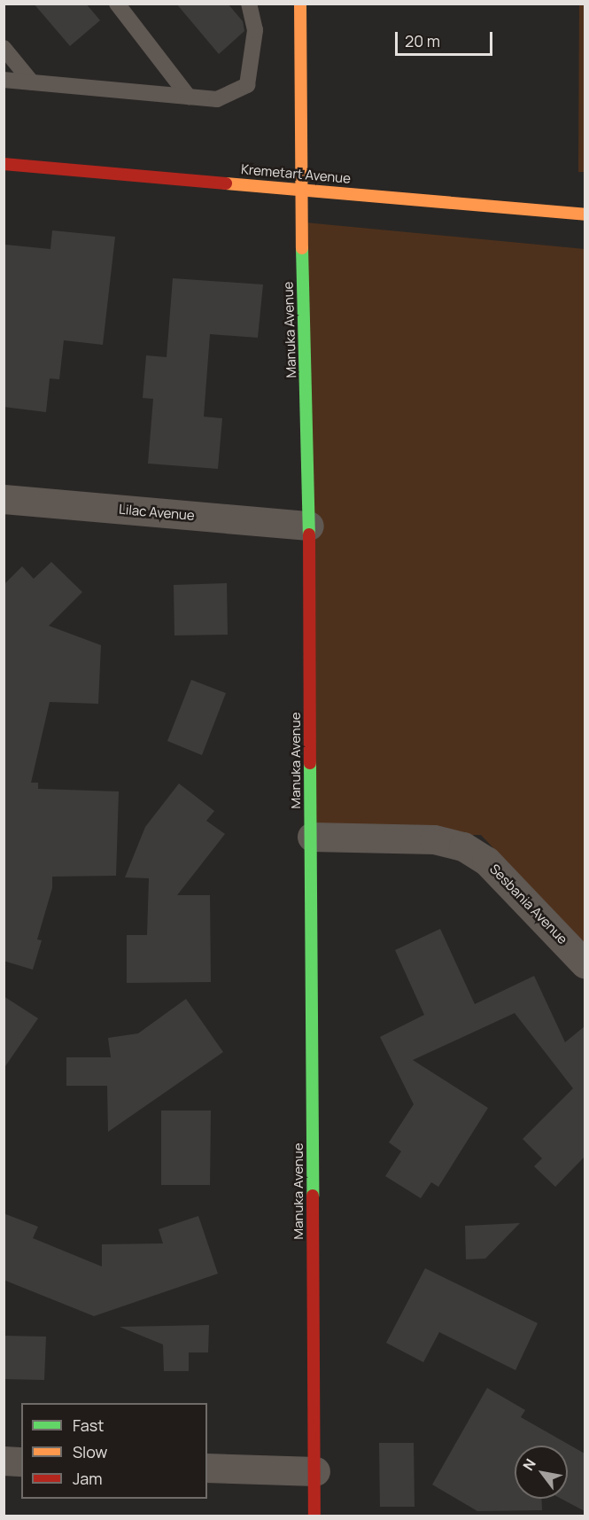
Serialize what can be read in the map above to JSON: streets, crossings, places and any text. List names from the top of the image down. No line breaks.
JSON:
{"streets":{"street":["Kremetart Avenue","Manuka Avenue","Lilac Avenue","Sesbania Avenue"]},"crossings":[["Kremetart Avenue","Manuka Avenue"],["Manuka Avenue","Lilac Avenue"],["Manuka Avenue","Sesbania Avenue"]],"legend":["Fast","Slow","Jam"],"scale_bar":"20 m","north":"top left"}
